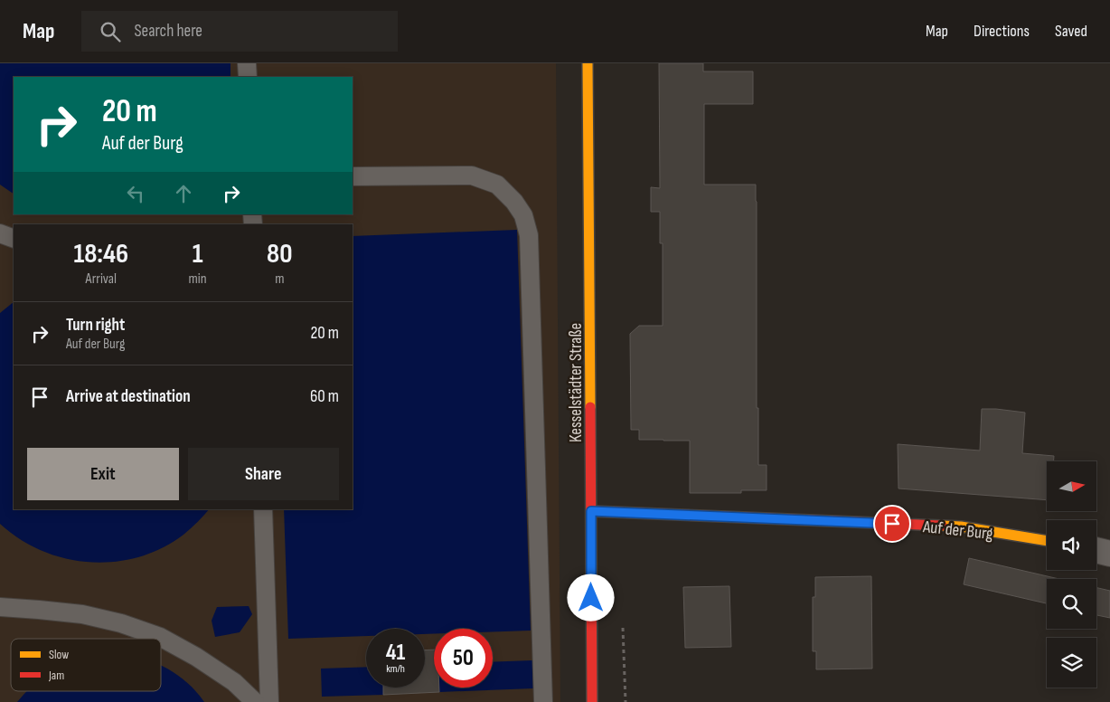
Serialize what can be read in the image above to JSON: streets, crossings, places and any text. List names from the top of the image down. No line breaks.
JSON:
{"streets":{"main road":["Kesselstädter Straße","Auf der Burg"]},"crossings":[["Kesselstädter Straße","Auf der Burg"]],"legend":["Slow","Jam"],"north":"right","page":{"header":"Map","search":"Search here","nav":["Map","Directions","Saved"],"turn":["20 m","Auf der Burg"],"eta":["18:46","Arrival","1","min","80","m"],"list":[{"name":"Turn right","note":"Auf der Burg","value":"20 m"},{"name":"Arrive at destination","value":"60 m"}],"buttons":["Exit","Share"],"speed":"41 km/h","limit":"50"}}
